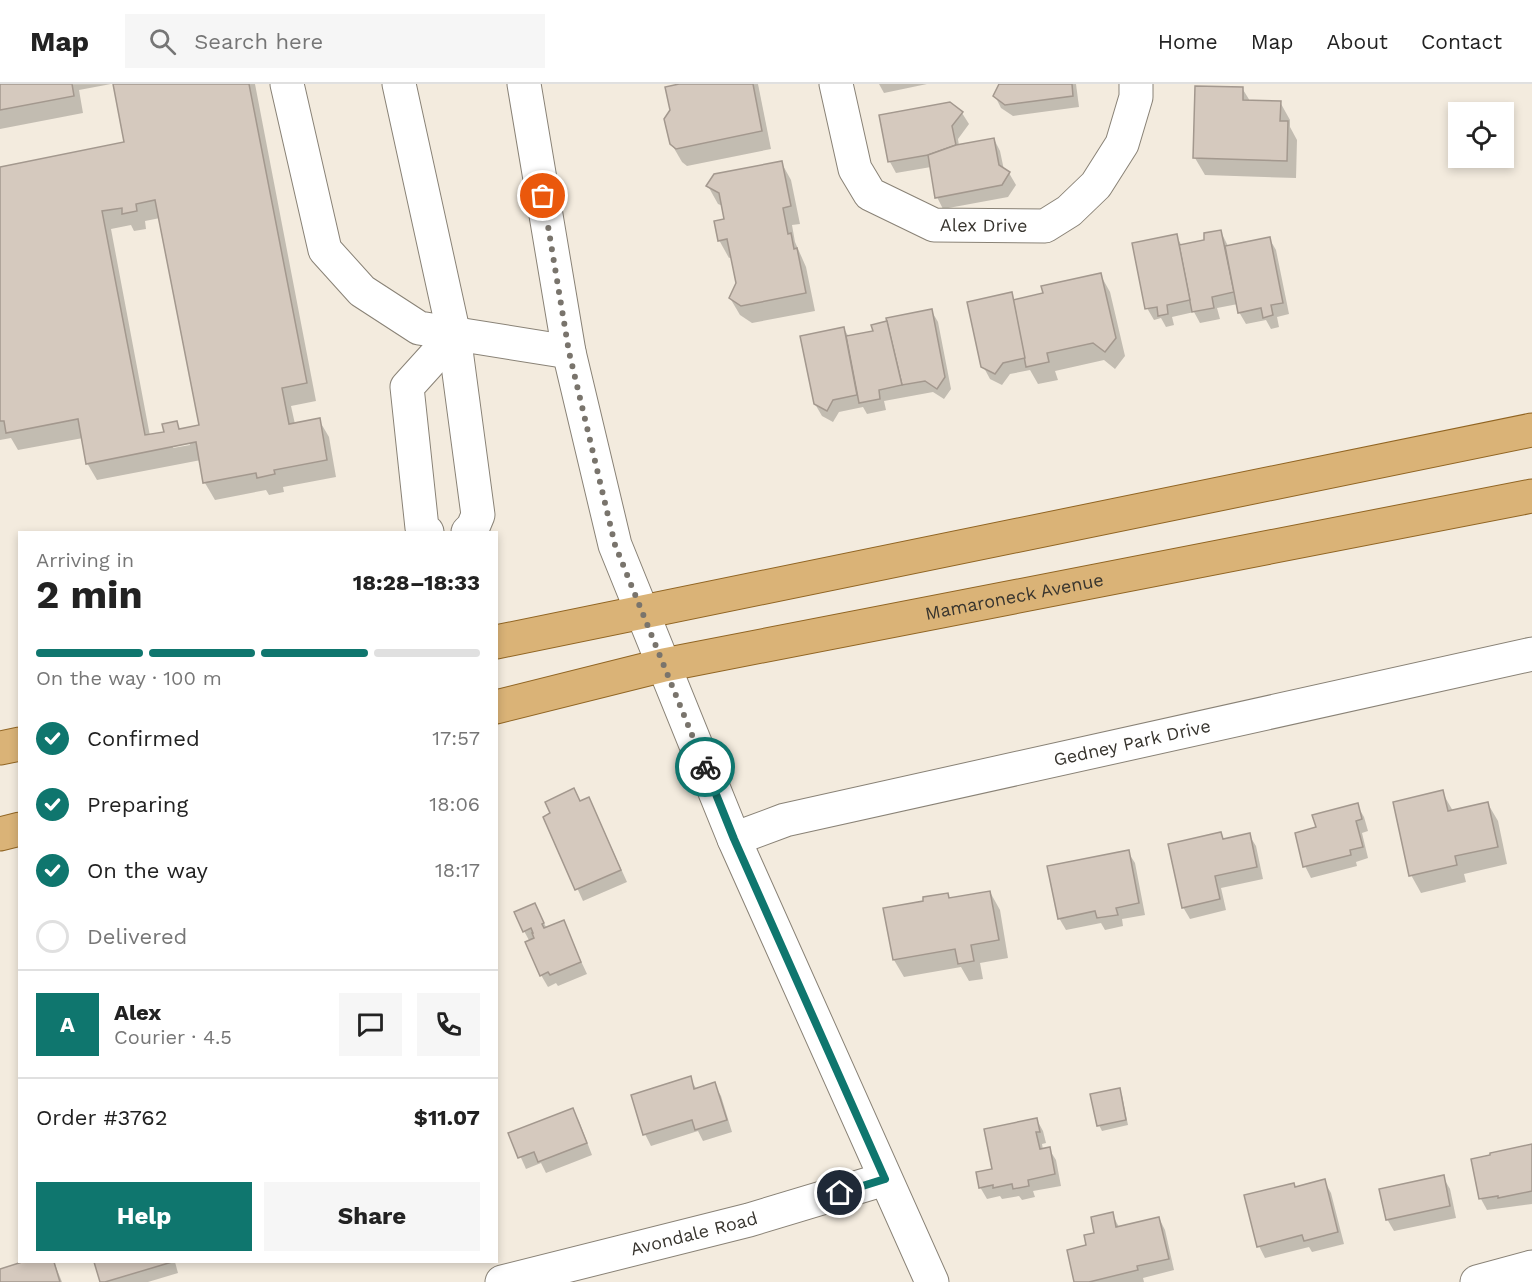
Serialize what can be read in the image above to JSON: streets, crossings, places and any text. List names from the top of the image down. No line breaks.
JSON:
{"streets":{"main road":["Mamaroneck Avenue"],"street":["Alex Drive","Gedney Park Drive","Avondale Road"]},"page":{"header":"Map","search":"Search here","nav":["Home","Map","About","Contact"],"heading":["2 min","Arriving in","18:28–18:33"],"panel":["Alex","Courier · 4.5","Order #3762","$11.07"],"bar":"On the way · 100 m","list":[["Confirmed","17:57"],["Preparing","18:06"],["On the way","18:17"],"Delivered"],"round":"A","buttons":["Help","Share"]}}
